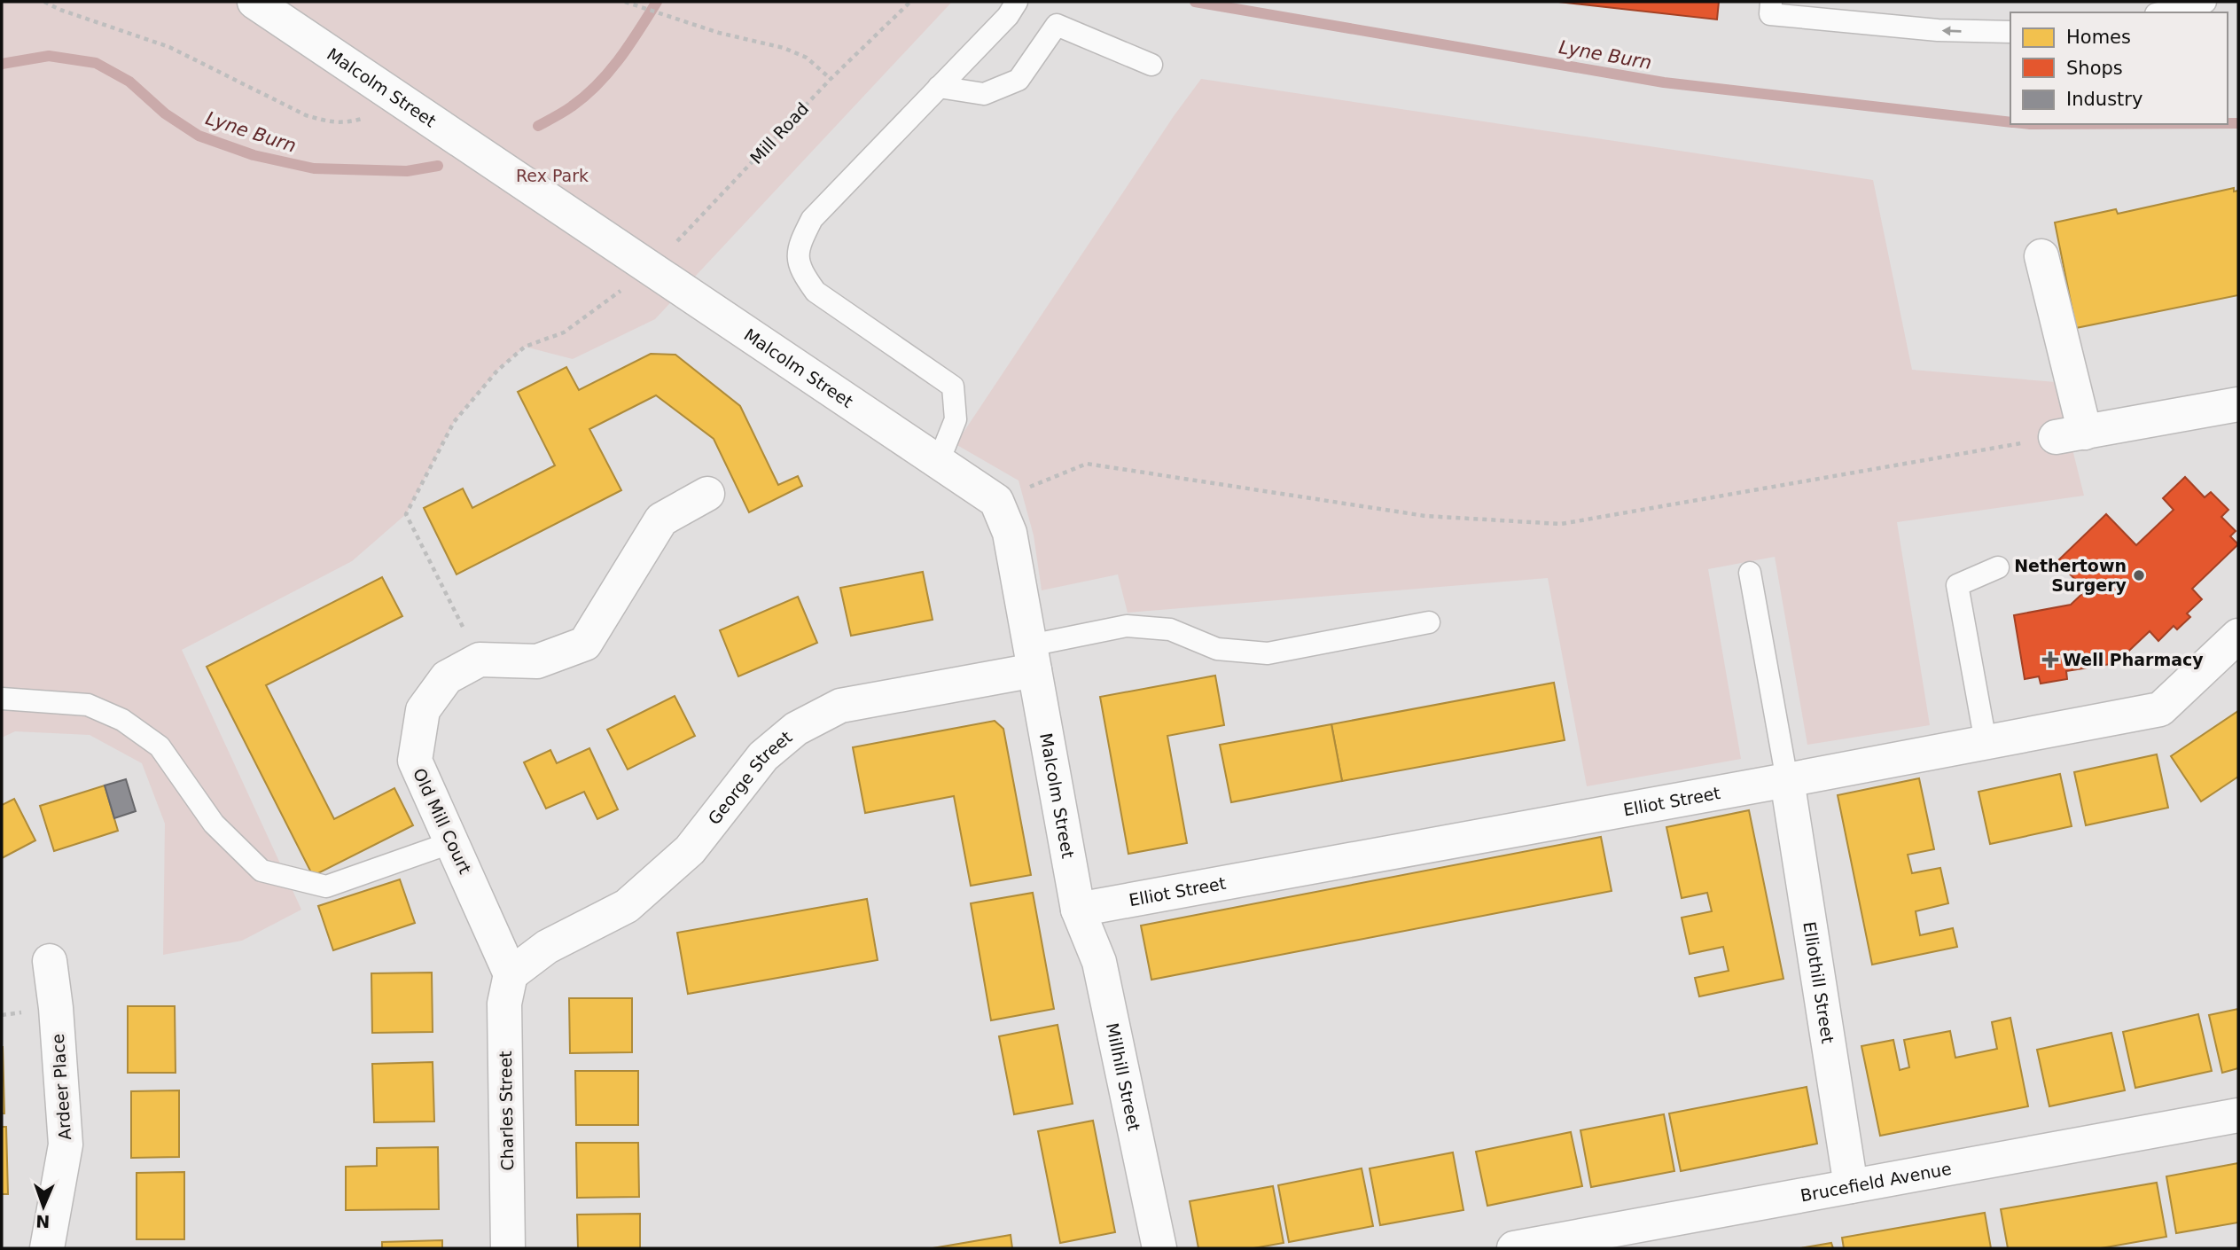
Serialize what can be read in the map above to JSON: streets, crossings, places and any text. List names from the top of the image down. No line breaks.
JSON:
{"streets":{"street":["Malcolm Street","George Street","Elliot Street","Old Mill Court","Elliothill Street","Millhill Street","Ardeer Place","Charles Street","Brucefield Avenue"],"path":["Mill Road"]},"crossings":[["Malcolm Street","Mill Road"],["Malcolm Street","George Street"],["Malcolm Street","Elliot Street"],["Malcolm Street","Millhill Street"],["Mill Road","Old Mill Court"],["George Street","Old Mill Court"],["George Street","Charles Street"],["Elliot Street","Elliothill Street"],["Elliot Street","Millhill Street"],["Old Mill Court","Charles Street"],["Elliothill Street","Brucefield Avenue"]],"water":["Lyne Burn"],"parks":["Rex Park"],"places":{"other":["Nethertown Surgery"],"health":["Well Pharmacy"]},"legend":["Homes","Shops","Industry"],"north":"bottom"}
